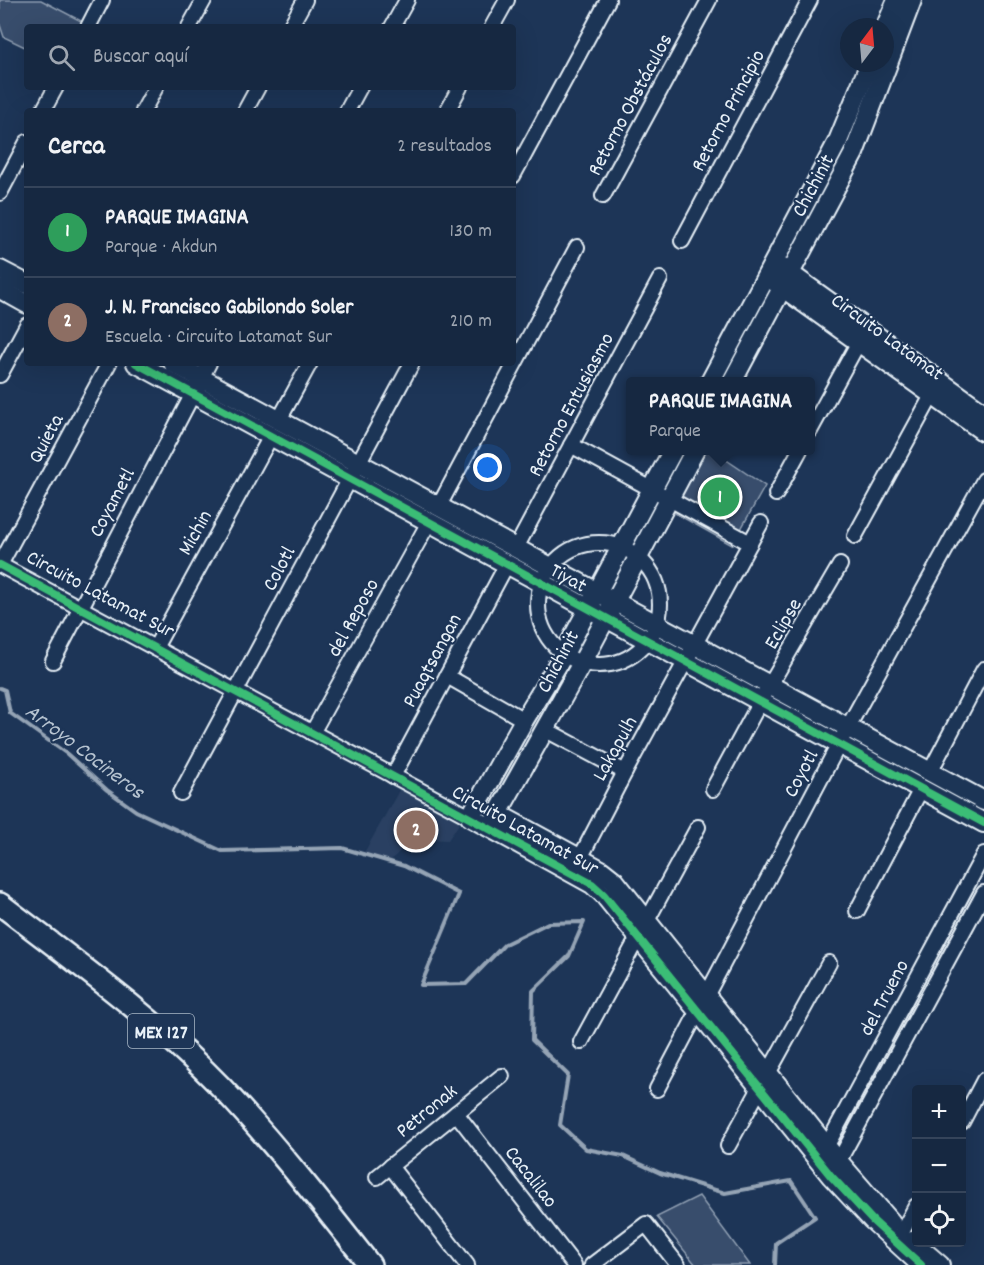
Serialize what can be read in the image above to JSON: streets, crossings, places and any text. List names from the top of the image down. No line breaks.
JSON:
{"streets":{"main road":["MEX 127"],"street":["Retorno Obstáculos","Retorno Principio","Chichinit","Circuito Latamat","Retorno Entusiasmo","Quieta","Coyametl","Michin","Colotl","Tiyat","Circuito Latamat Sur","del Reposo","Eclipse","Puaqtsangan","Lakapulh","Coyotl","del Trueno","Petronak","Cacalilao"]},"crossings":[["Chichinit","Circuito Latamat"],["Chichinit","Tiyat"],["Chichinit","Circuito Latamat Sur"],["Retorno Entusiasmo","Tiyat"],["Quieta","Circuito Latamat Sur"],["Coyametl","Tiyat"],["Coyametl","Circuito Latamat Sur"],["Michin","Tiyat"],["Michin","Circuito Latamat Sur"],["Colotl","Tiyat"],["Colotl","Circuito Latamat Sur"],["Tiyat","del Reposo"],["Tiyat","Eclipse"],["Tiyat","Puaqtsangan"],["Tiyat","Lakapulh"],["Tiyat","Coyotl"],["Circuito Latamat Sur","del Reposo"],["Circuito Latamat Sur","Puaqtsangan"],["Circuito Latamat Sur","Lakapulh"],["Circuito Latamat Sur","Coyotl"],["Circuito Latamat Sur","del Trueno"],["Petronak","Cacalilao"]],"water":["Arroyo Cocineros"],"north":"top","page":{"search":"Buscar aquí","heading":["Cerca","2 resultados"],"list":[{"mark":"1","name":"PARQUE IMAGINA","note":"Parque · Akdun","value":"130 m"},{"mark":"2","name":"J. N. Francisco Gabilondo Soler","note":"Escuela · Circuito Latamat Sur","value":"210 m"}],"popup":["PARQUE IMAGINA","Parque"],"pins":["1","2"],"map_buttons":["+","−"]}}
